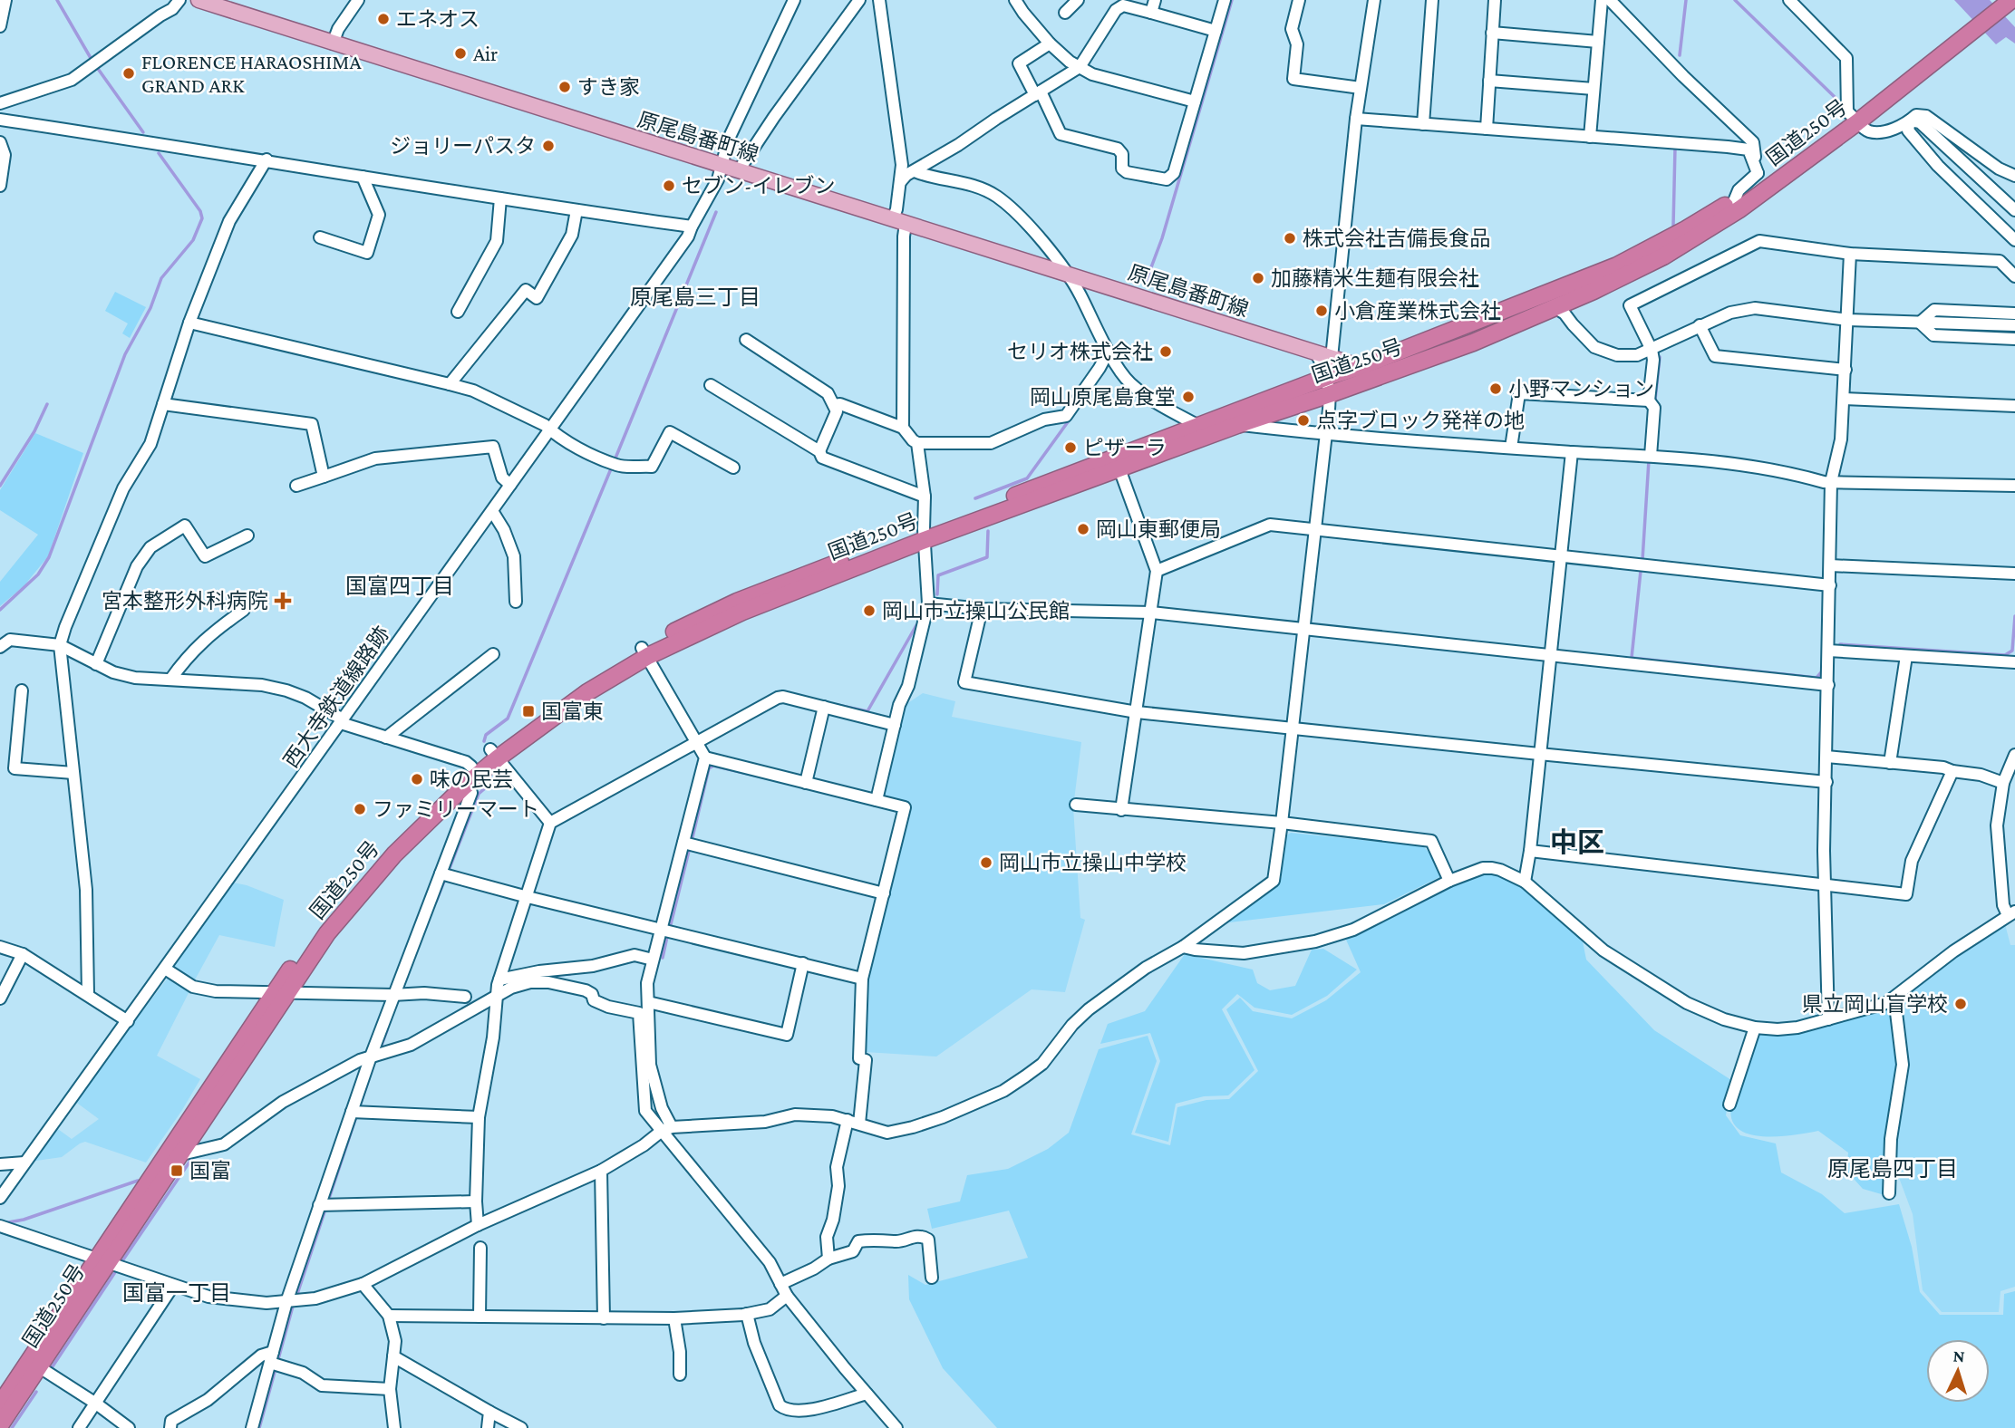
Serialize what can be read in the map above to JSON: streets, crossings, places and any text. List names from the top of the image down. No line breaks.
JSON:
{"streets":{"highway":["国道250号"],"main road":["原尾島番町線"],"street":["西大寺鉄道線路跡"]},"crossings":[["国道250号","原尾島番町線"],["原尾島番町線","西大寺鉄道線路跡"]],"districts":["原尾島三丁目","国富四丁目","中区","原尾島四丁目","国富一丁目"],"places":{"other":["エネオス","Air","FLORENCE HARAOSHIMA GRAND ARK","すき家","ジョリーパスタ","セブン-イレブン","株式会社吉備長食品","加藤精米生麺有限会社","小倉産業株式会社","セリオ株式会社","小野マンション","岡山原尾島食堂","点字ブロック発祥の地","ピザーラ","岡山東郵便局","岡山市立操山公民館","味の民芸","ファミリーマート","岡山市立操山中学校","県立岡山盲学校"],"health":["宮本整形外科病院"],"transit":["国富東","国富"]},"north":"top"}
